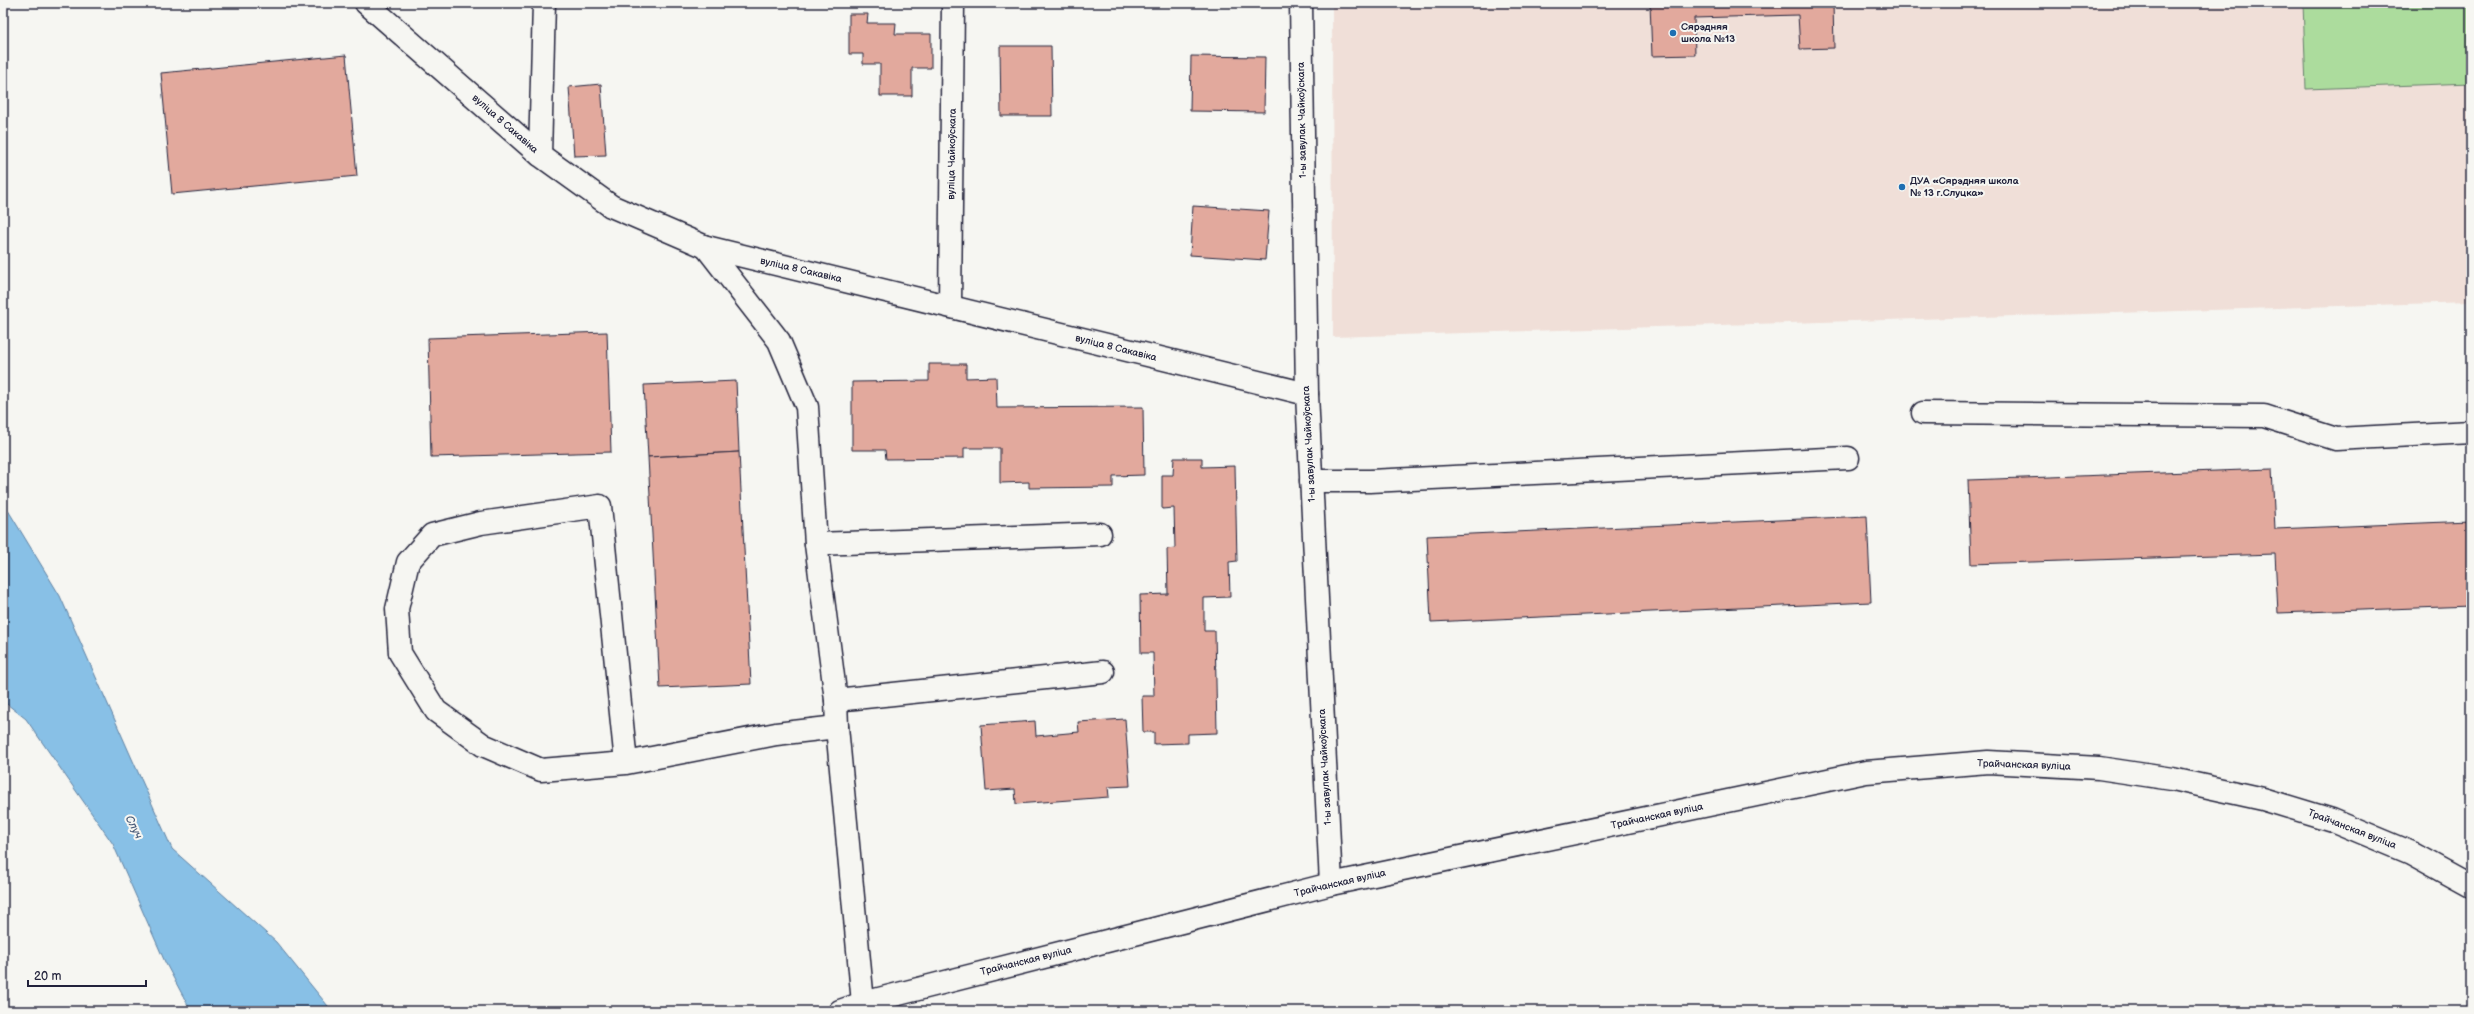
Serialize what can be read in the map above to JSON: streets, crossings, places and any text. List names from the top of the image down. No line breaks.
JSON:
{"streets":{"street":["1-ы завулак Чайкоўскага","вуліца 8 Сакавіка","вуліца Чайкоўскага","Трайчанская вуліца"]},"crossings":[["1-ы завулак Чайкоўскага","вуліца 8 Сакавіка"],["1-ы завулак Чайкоўскага","Трайчанская вуліца"],["вуліца 8 Сакавіка","вуліца Чайкоўскага"]],"water":["Случ"],"places":["Сярэдняя школа №13","ДУА «Сярэдняя школа № 13 г.Слуцка»"],"scale_bar":"20 m"}
